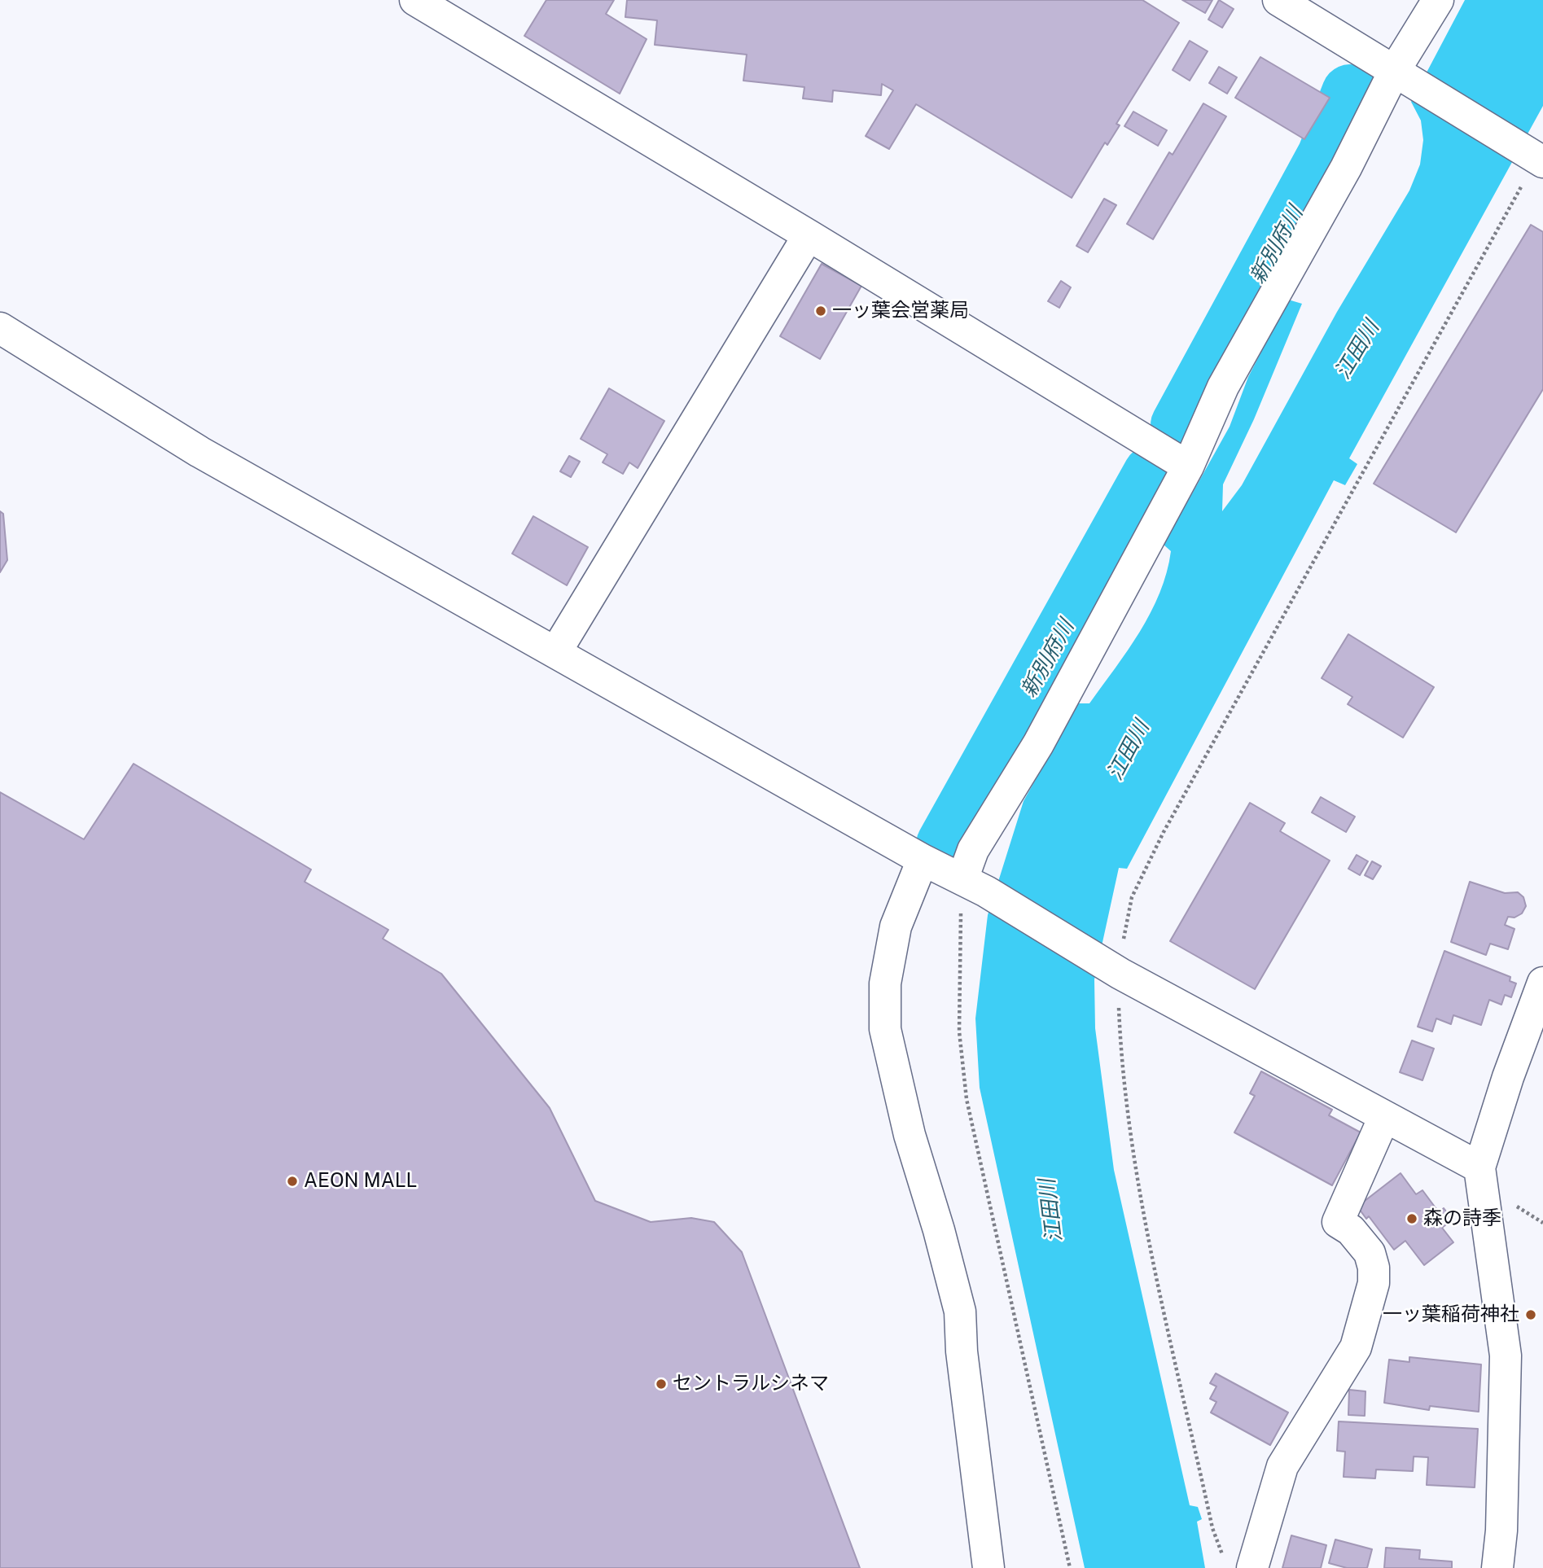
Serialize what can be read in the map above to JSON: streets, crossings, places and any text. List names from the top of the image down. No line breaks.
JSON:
{"water":["新別府川","江田川"],"places":["一ッ葉会営薬局","AEON MALL","森の詩季","一ッ葉稲荷神社","セントラルシネマ"]}
